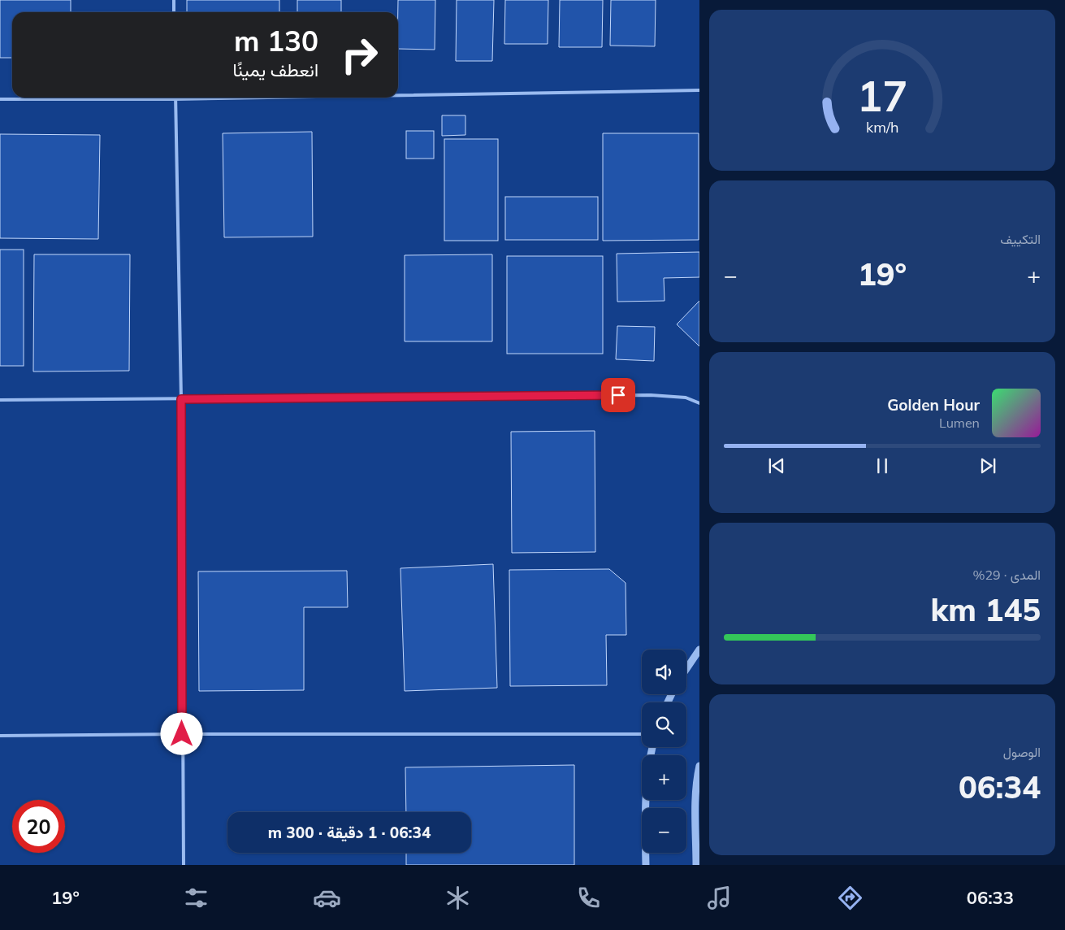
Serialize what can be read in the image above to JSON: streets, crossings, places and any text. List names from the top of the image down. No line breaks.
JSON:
{"page":{"turn":["130 m","انعطف يمينًا"],"tile":["التكييف",["المدى · 29%","145 km"],["الوصول","06:34"]],"heat":["−","19°","+"],"song":["Golden Hour","Lumen"],"map_buttons":["+","−"],"limit":"20","trip":"06:34 · 1 دقيقة · 300 m","tabs":["06:33","19°"],"gauge":["17","km/h"]}}
